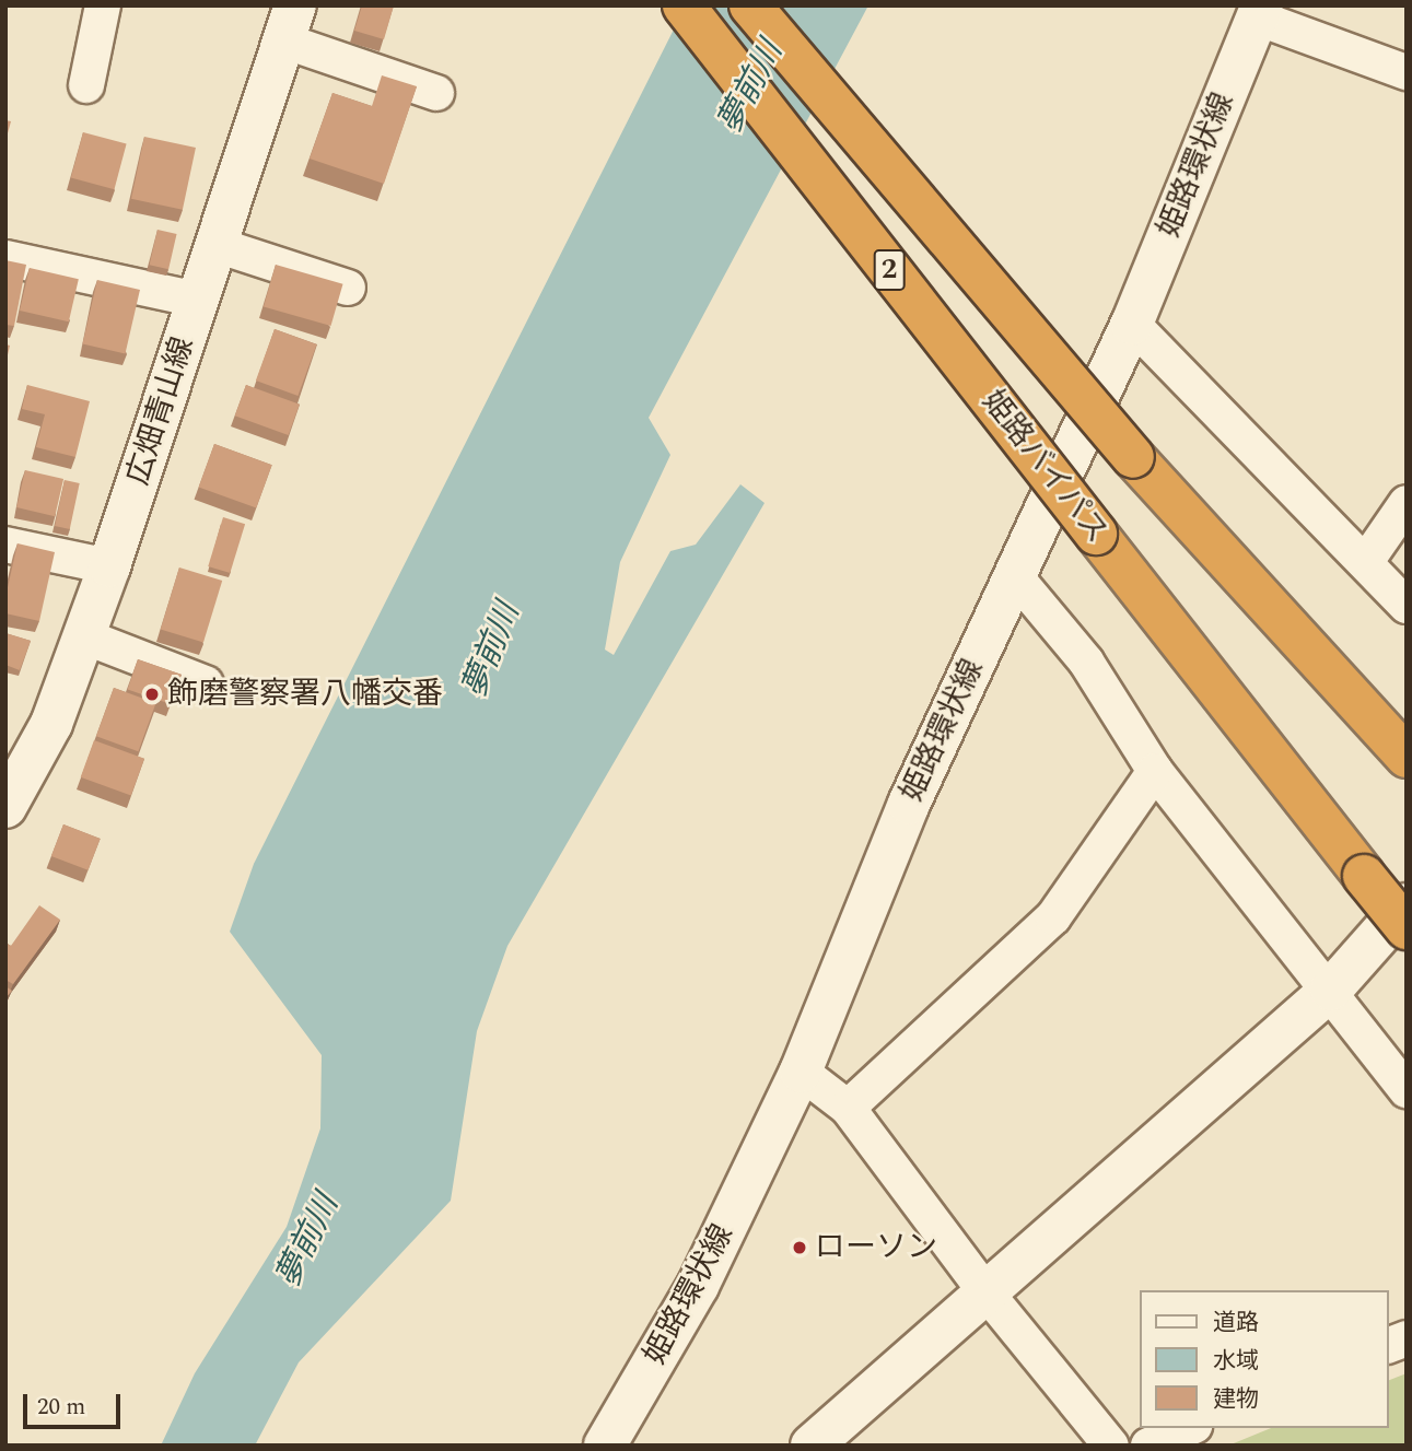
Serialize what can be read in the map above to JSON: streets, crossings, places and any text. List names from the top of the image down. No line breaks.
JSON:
{"streets":{"highway":["2","姫路バイパス"],"main road":["姫路環状線","広畑青山線"]},"water":["夢前川"],"places":["飾磨警察署八幡交番","ローソン"],"legend":["道路","水域","建物"],"scale_bar":"20 m"}
